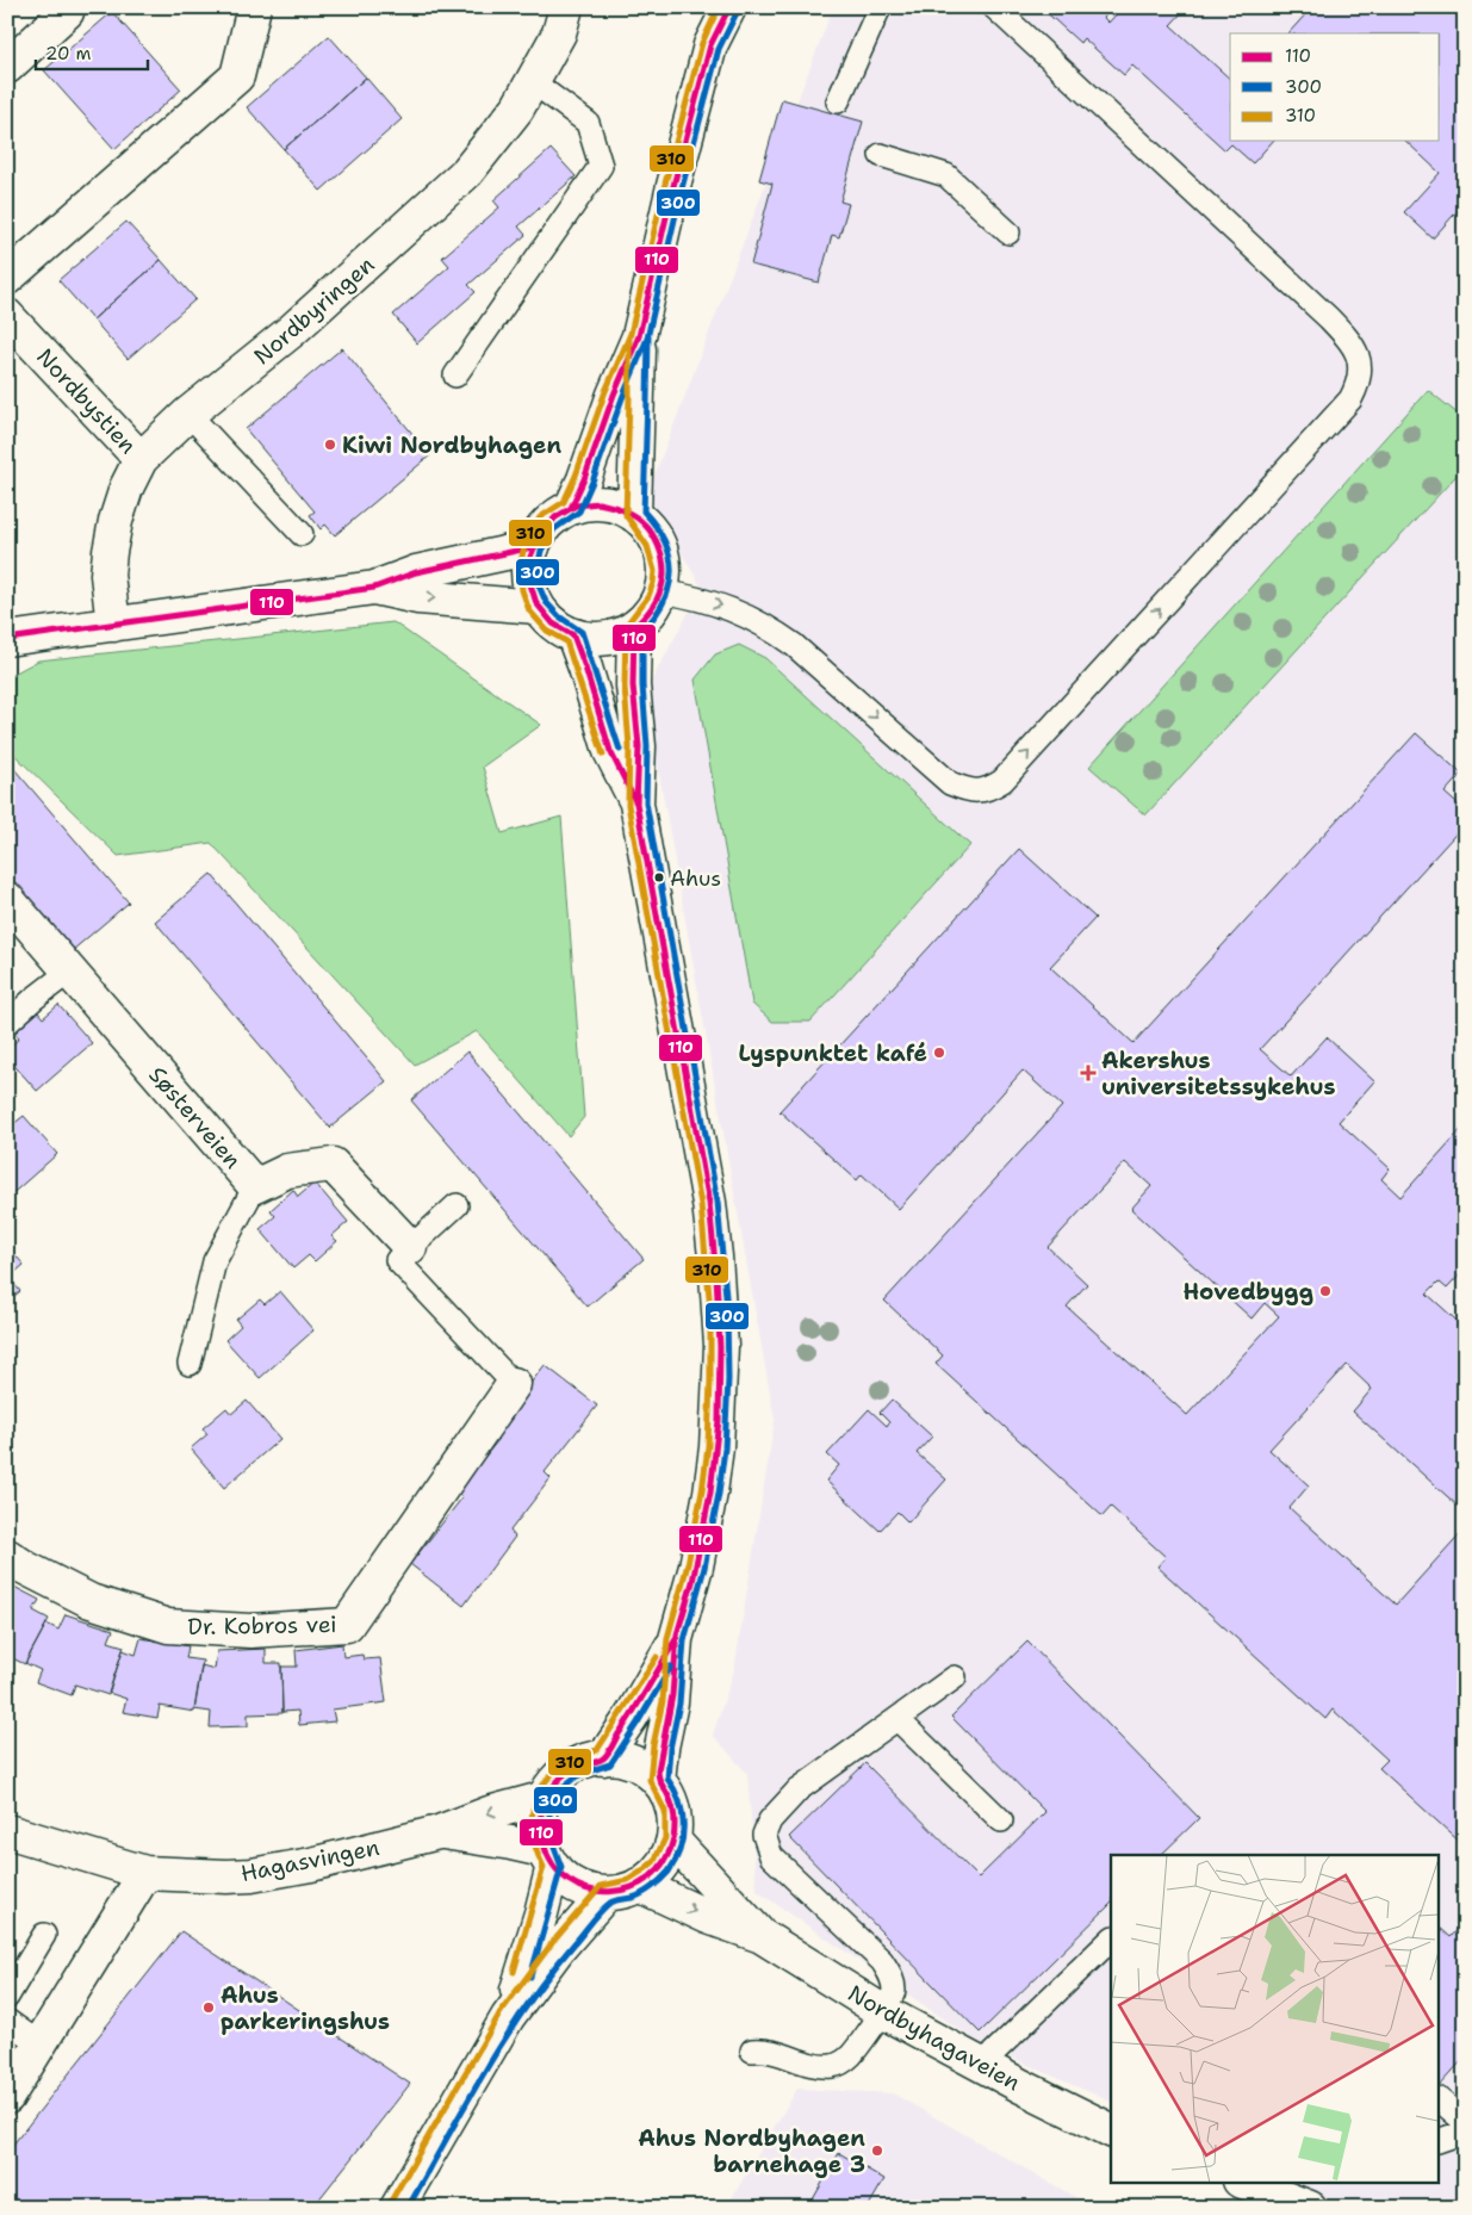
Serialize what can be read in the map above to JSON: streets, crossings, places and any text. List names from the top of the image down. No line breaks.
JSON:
{"streets":{"street":["Nordbyringen","Nordbystien","Søsterveien","Dr. Kobros vei","Hagasvingen","Nordbyhagaveien"]},"crossings":[["Nordbyringen","Nordbystien"],["Hagasvingen","Nordbyhagaveien"]],"places":{"other":["Kiwi Nordbyhagen","Ahus","Lyspunktet kafé","Hovedbygg","Ahus parkeringshus","Ahus Nordbyhagen barnehage 3"],"health":["Akershus universitetssykehus"]},"lines":["transit line 110","transit line 310","transit line 300"],"legend":["110","300","310"],"scale_bar":"20 m"}
